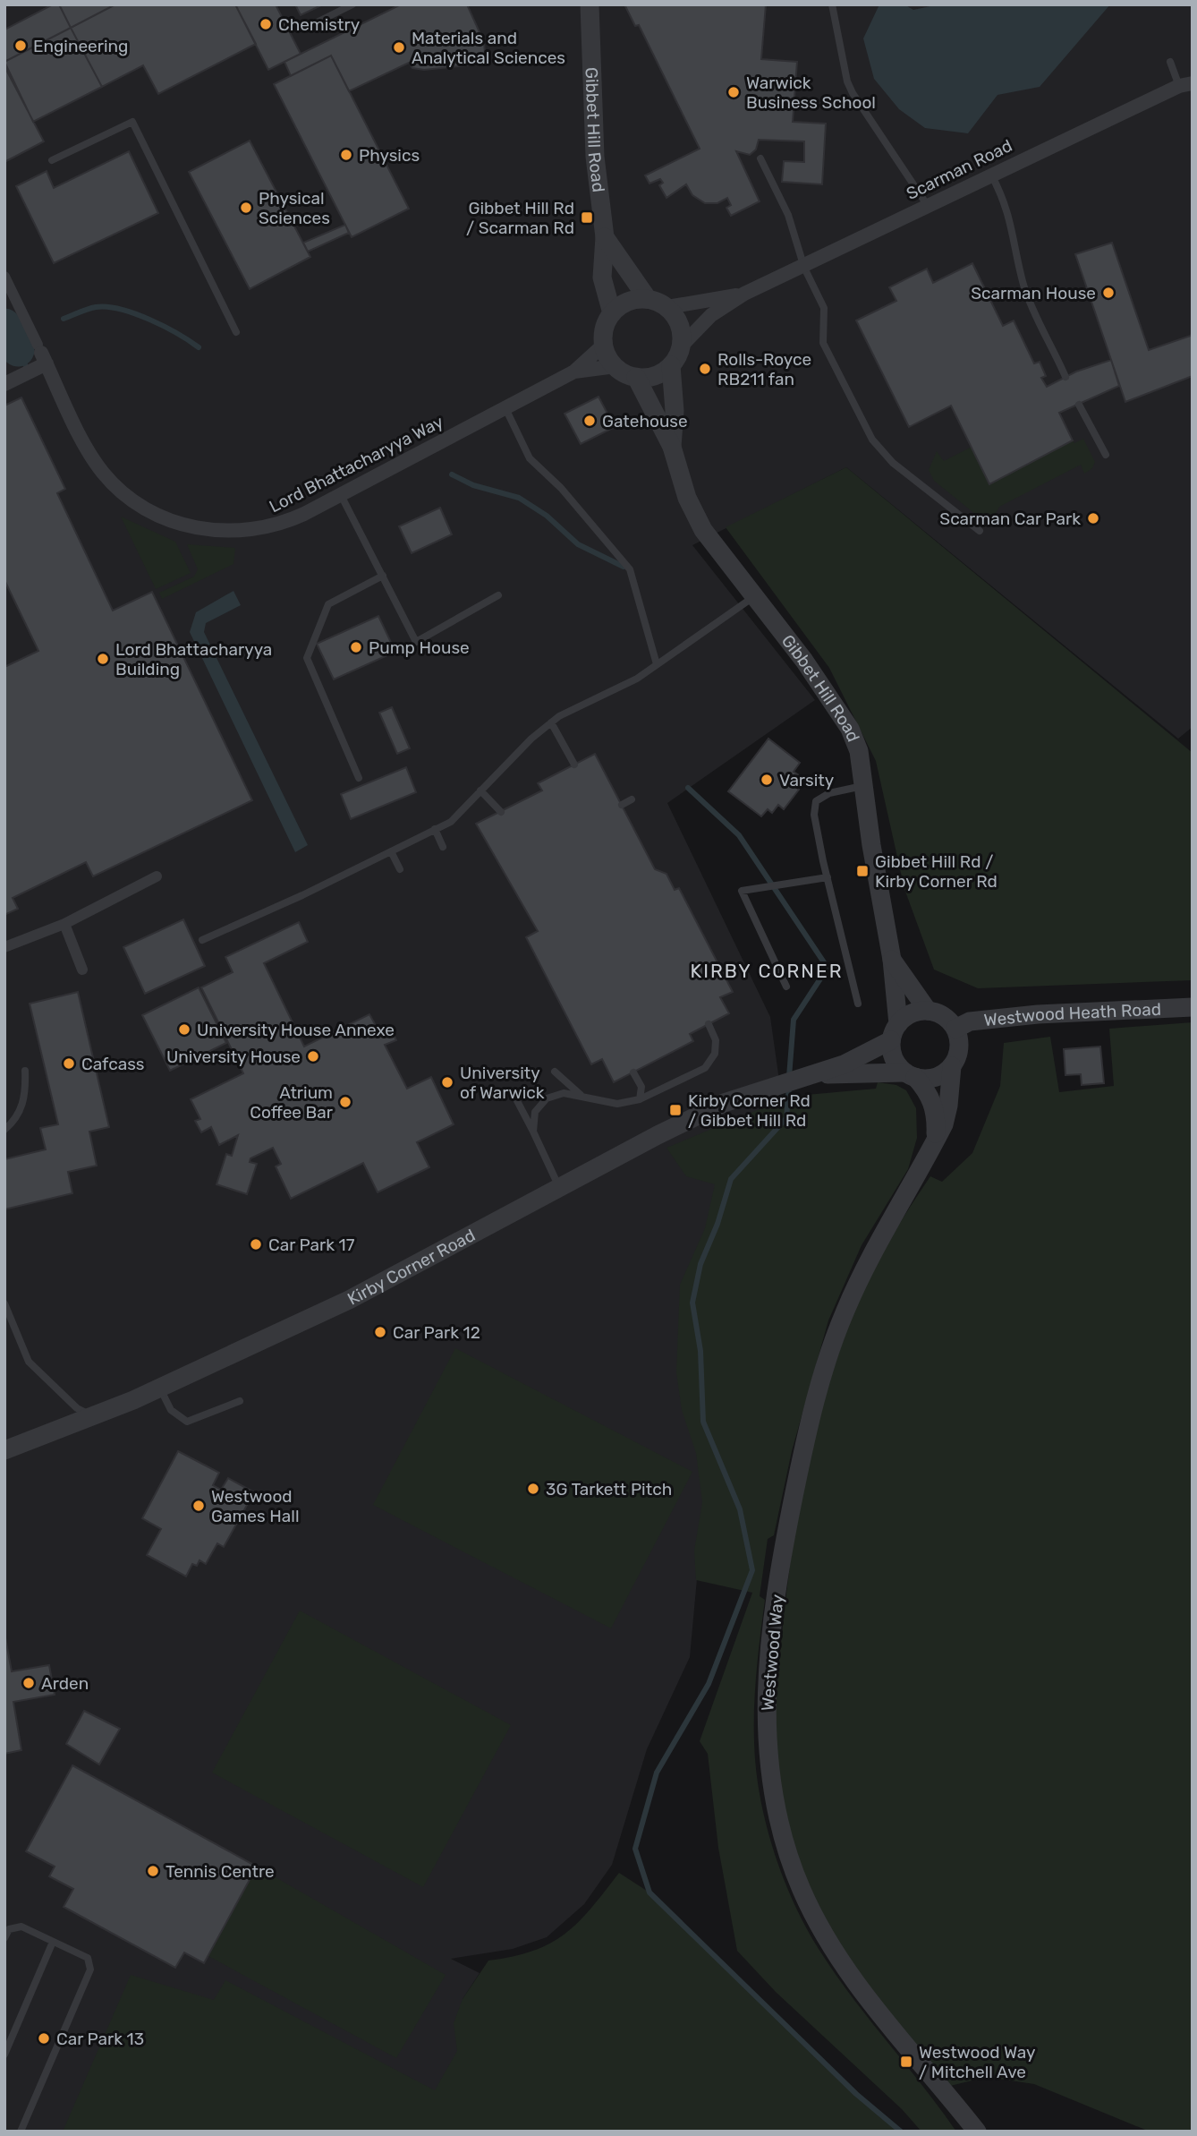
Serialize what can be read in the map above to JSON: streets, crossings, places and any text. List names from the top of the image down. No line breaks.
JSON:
{"streets":{"street":["Gibbet Hill Road","Scarman Road","Lord Bhattacharyya Way","Westwood Heath Road","Kirby Corner Road","Westwood Way"]},"crossings":[["Gibbet Hill Road","Scarman Road"],["Gibbet Hill Road","Lord Bhattacharyya Way"],["Gibbet Hill Road","Westwood Heath Road"],["Gibbet Hill Road","Kirby Corner Road"],["Gibbet Hill Road","Westwood Way"],["Scarman Road","Lord Bhattacharyya Way"],["Westwood Heath Road","Kirby Corner Road"],["Westwood Heath Road","Westwood Way"],["Kirby Corner Road","Westwood Way"]],"districts":["KIRBY CORNER"],"places":{"other":["Chemistry","Engineering","Materials and Analytical Sciences","Warwick Business School","Physics","Physical Sciences","Scarman House","Rolls-Royce RB211 fan","Gatehouse","Scarman Car Park","Pump House","Lord Bhattacharyya Building","Varsity","University House Annexe","University House","Cafcass","University of Warwick","Atrium Coffee Bar","Car Park 17","Car Park 12","3G Tarkett Pitch","Westwood Games Hall","Arden","Tennis Centre","Car Park 13"],"transit":["Gibbet Hill Rd / Scarman Rd","Gibbet Hill Rd / Kirby Corner Rd","Kirby Corner Rd / Gibbet Hill Rd","Westwood Way / Mitchell Ave"]}}
